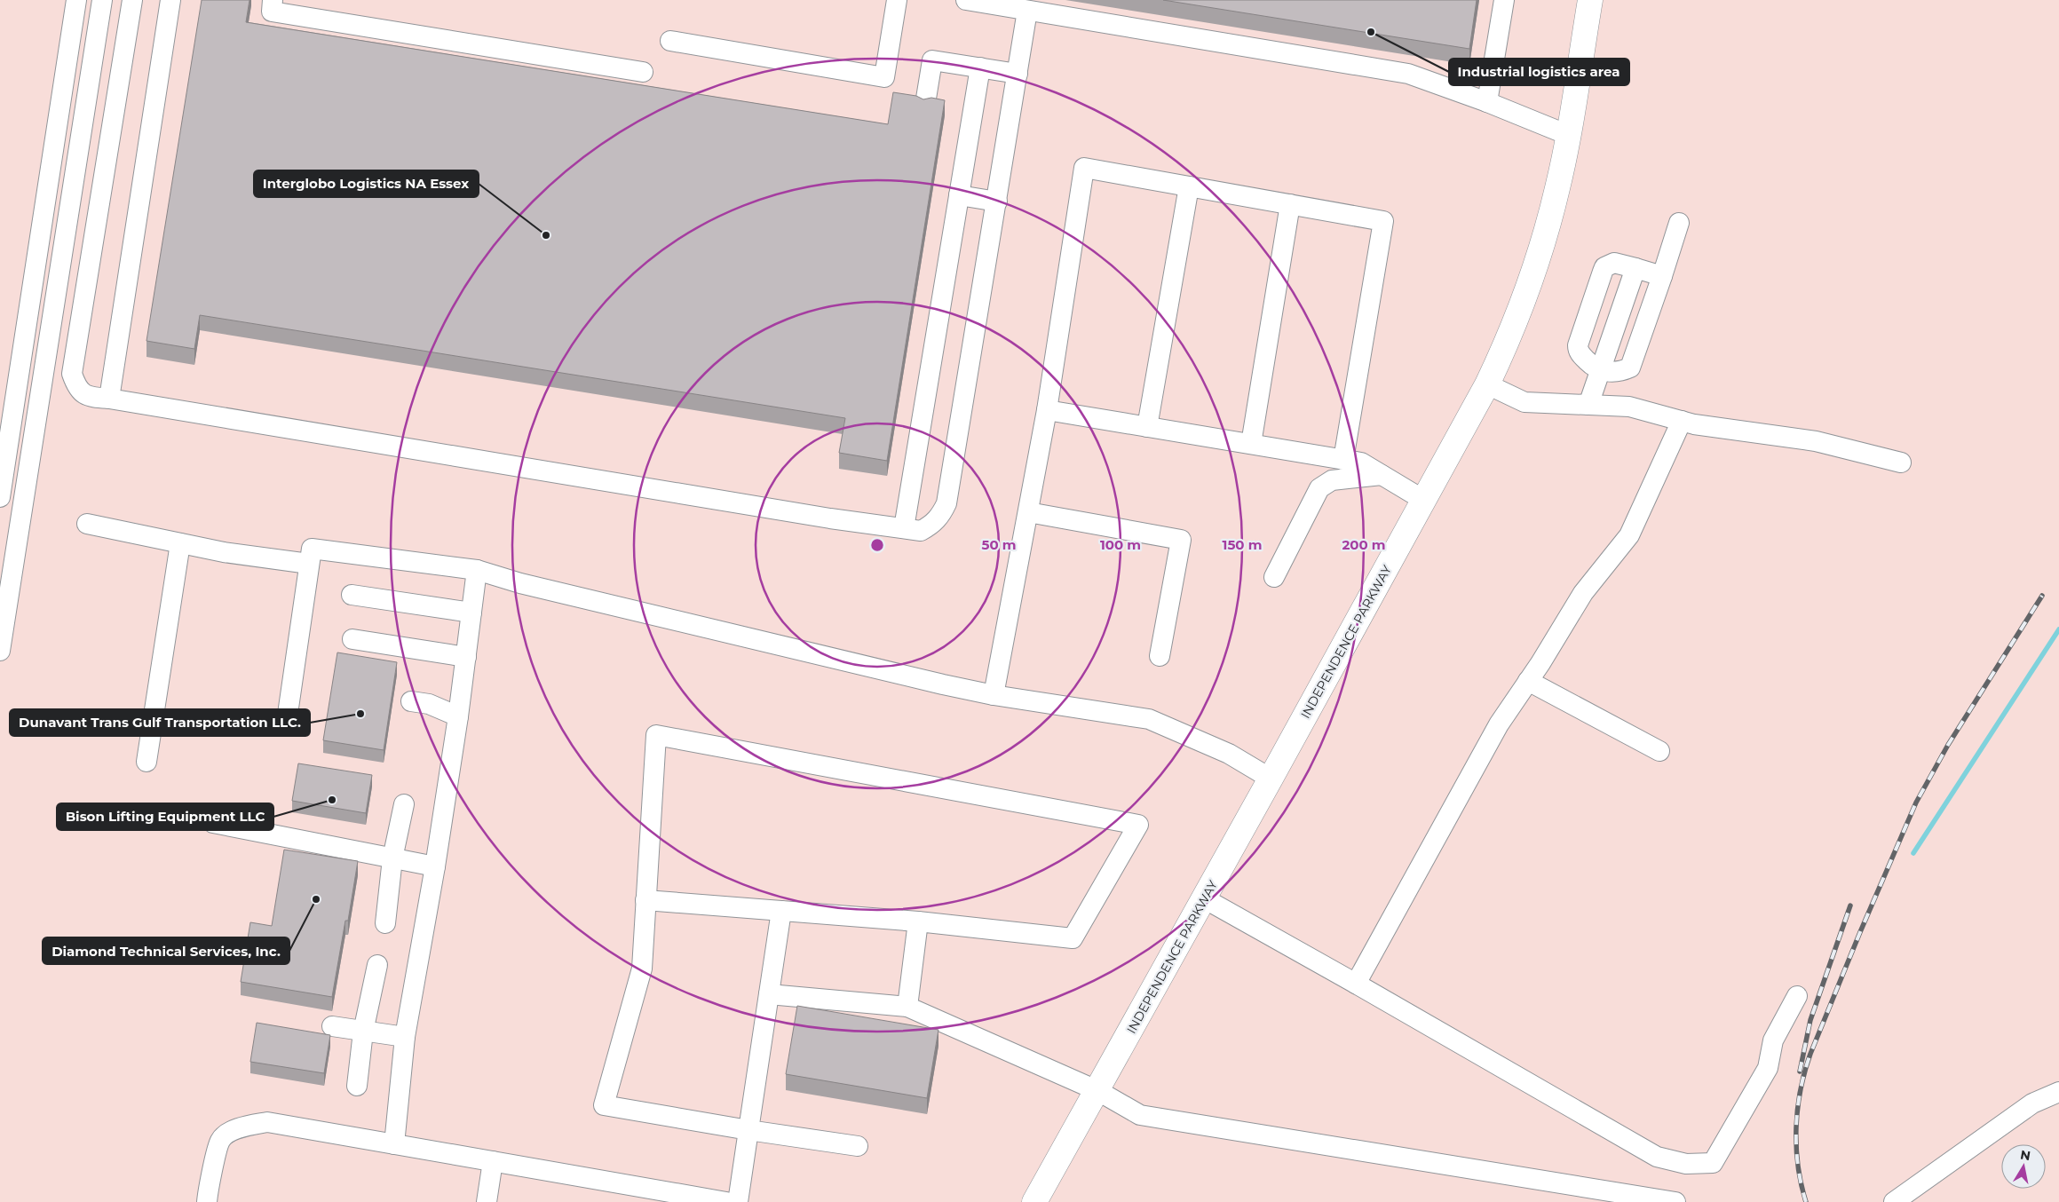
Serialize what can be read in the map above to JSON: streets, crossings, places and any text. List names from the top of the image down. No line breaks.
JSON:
{"streets":{"main road":["INDEPENDENCE PARKWAY"]},"places":["Industrial logistics area","Interglobo Logistics NA Essex","Dunavant Trans Gulf Transportation LLC.","Bison Lifting Equipment LLC","Diamond Technical Services, Inc."],"north":"top","rings":["50 m","100 m","150 m","200 m"]}
